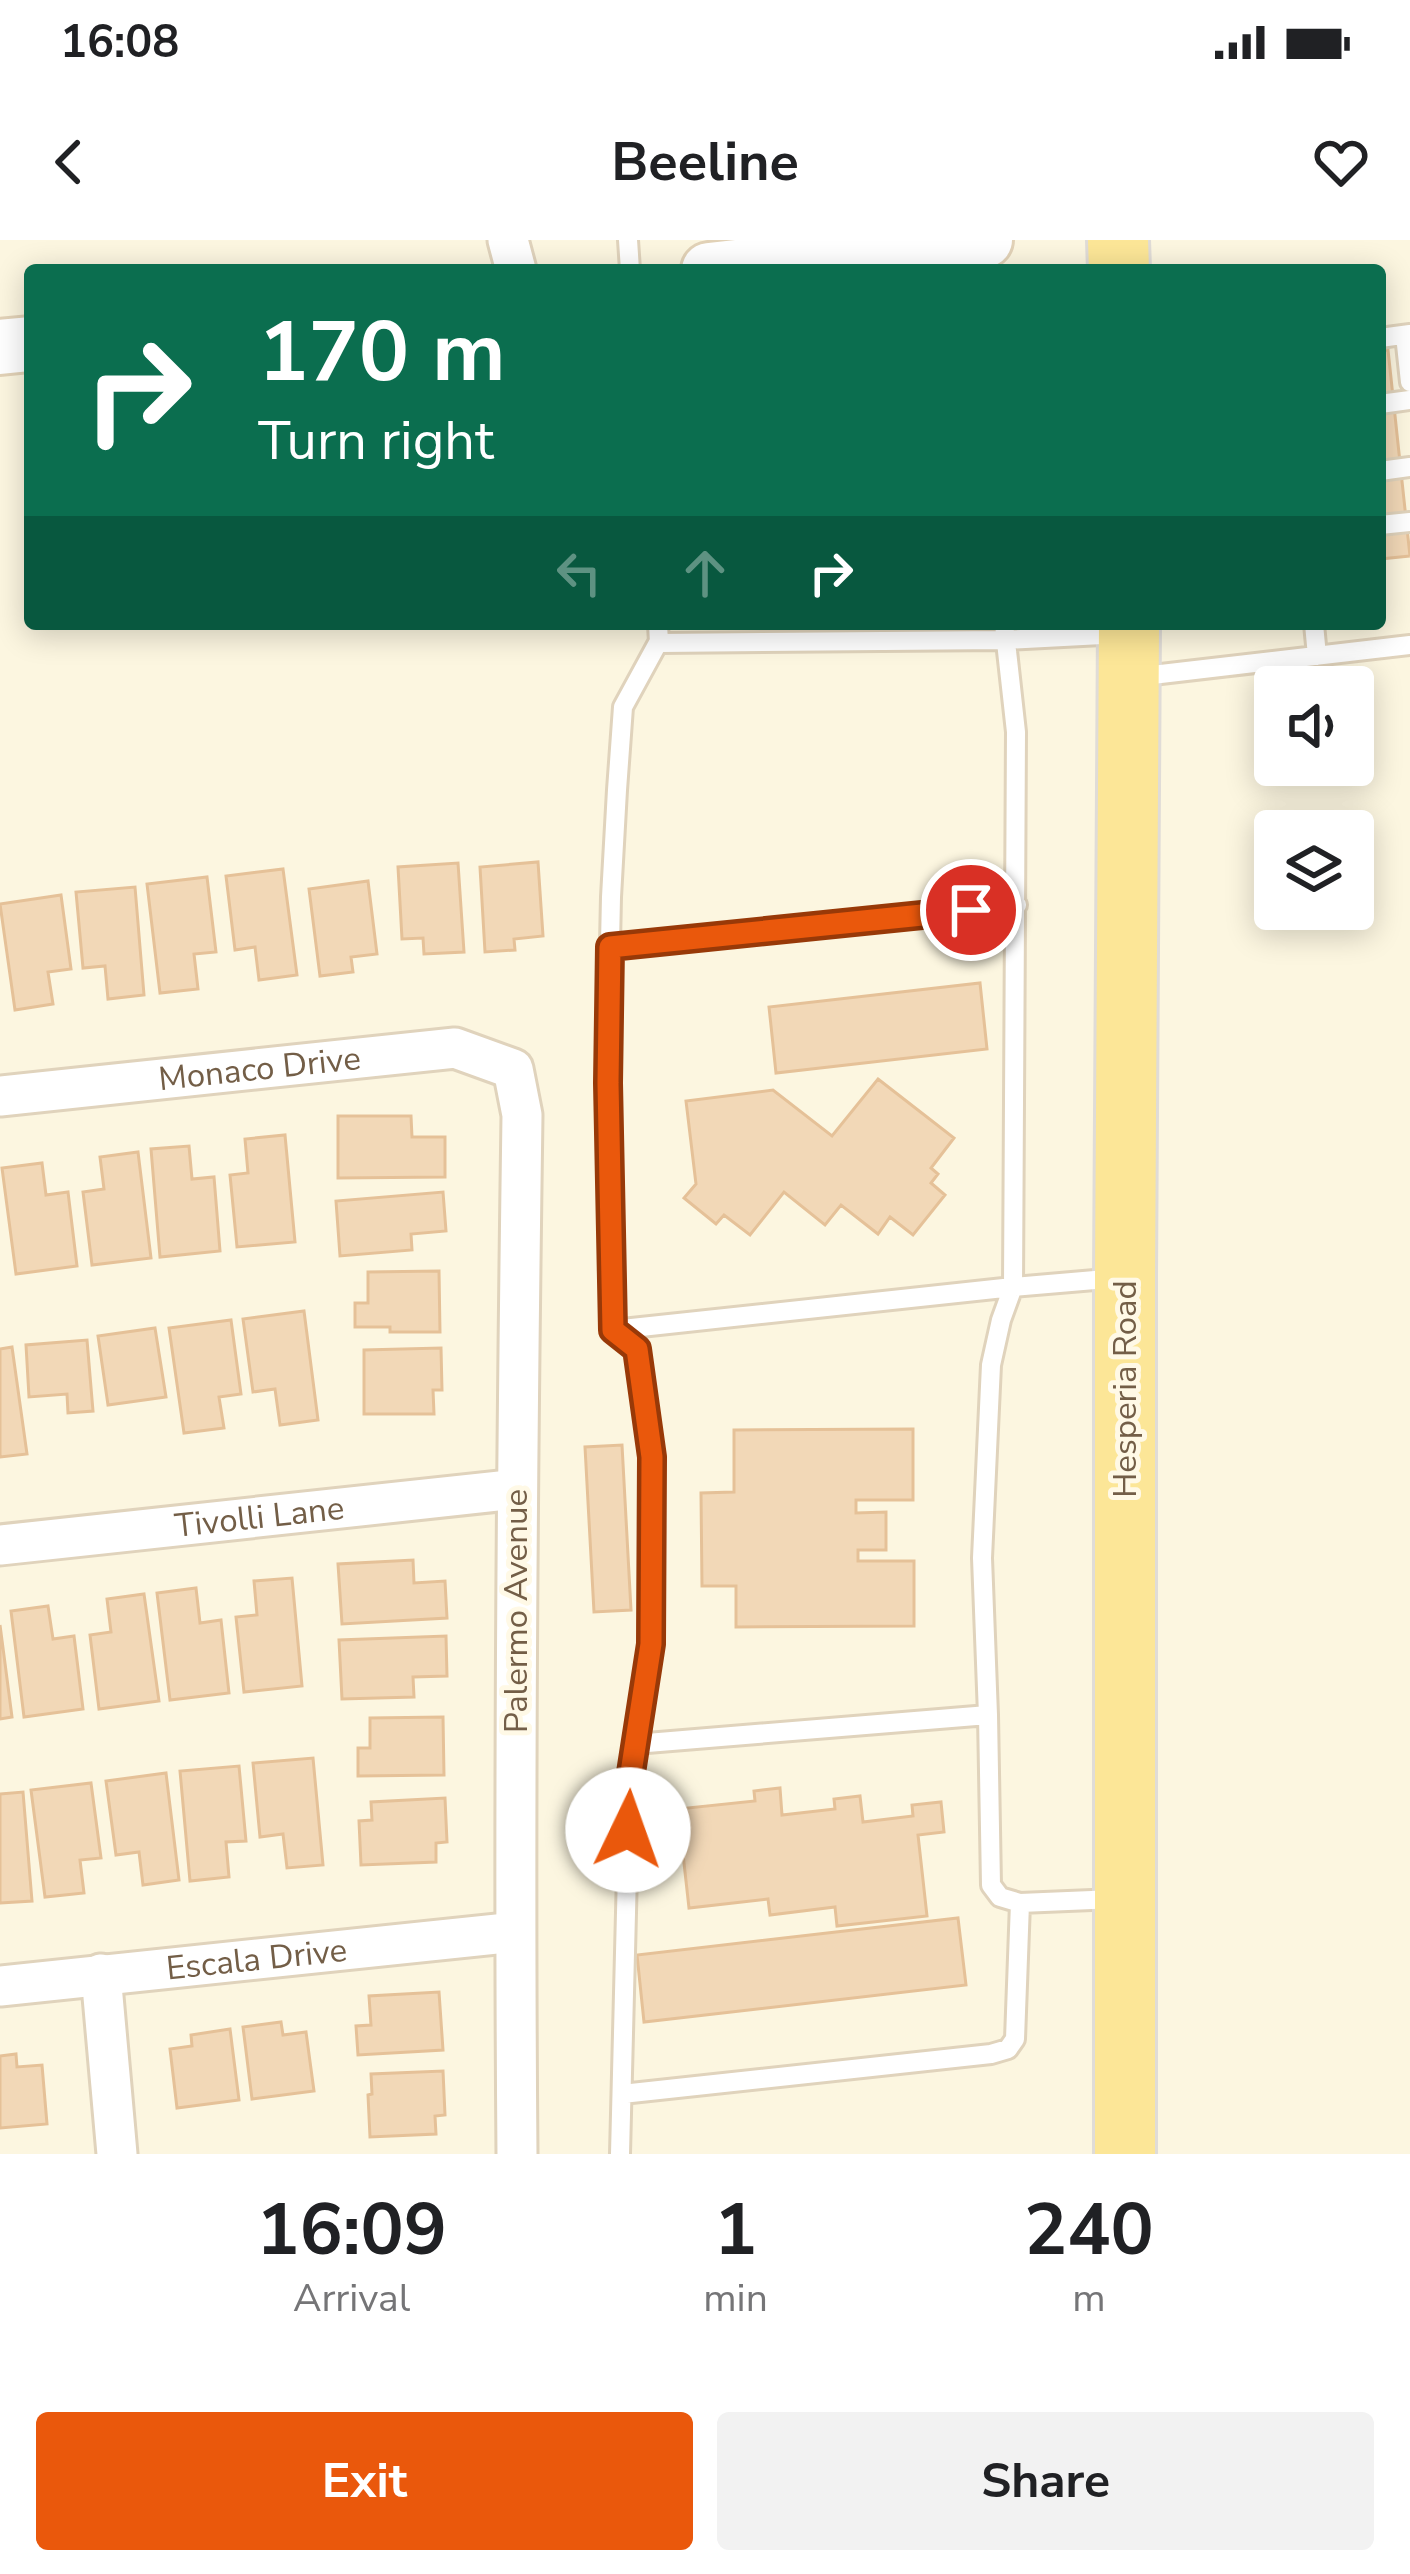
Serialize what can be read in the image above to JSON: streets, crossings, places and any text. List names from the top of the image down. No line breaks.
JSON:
{"streets":{"main road":["Hesperia Road"],"street":["Monaco Drive","Tivolli Lane","Palermo Avenue","Escala Drive"]},"crossings":[["Monaco Drive","Palermo Avenue"],["Tivolli Lane","Palermo Avenue"],["Palermo Avenue","Escala Drive"]],"page":{"status":"16:08","header":"Beeline","turn":["170 m","Turn right"],"eta":["16:09","Arrival","1","min","240","m"],"buttons":["Exit","Share"]}}
